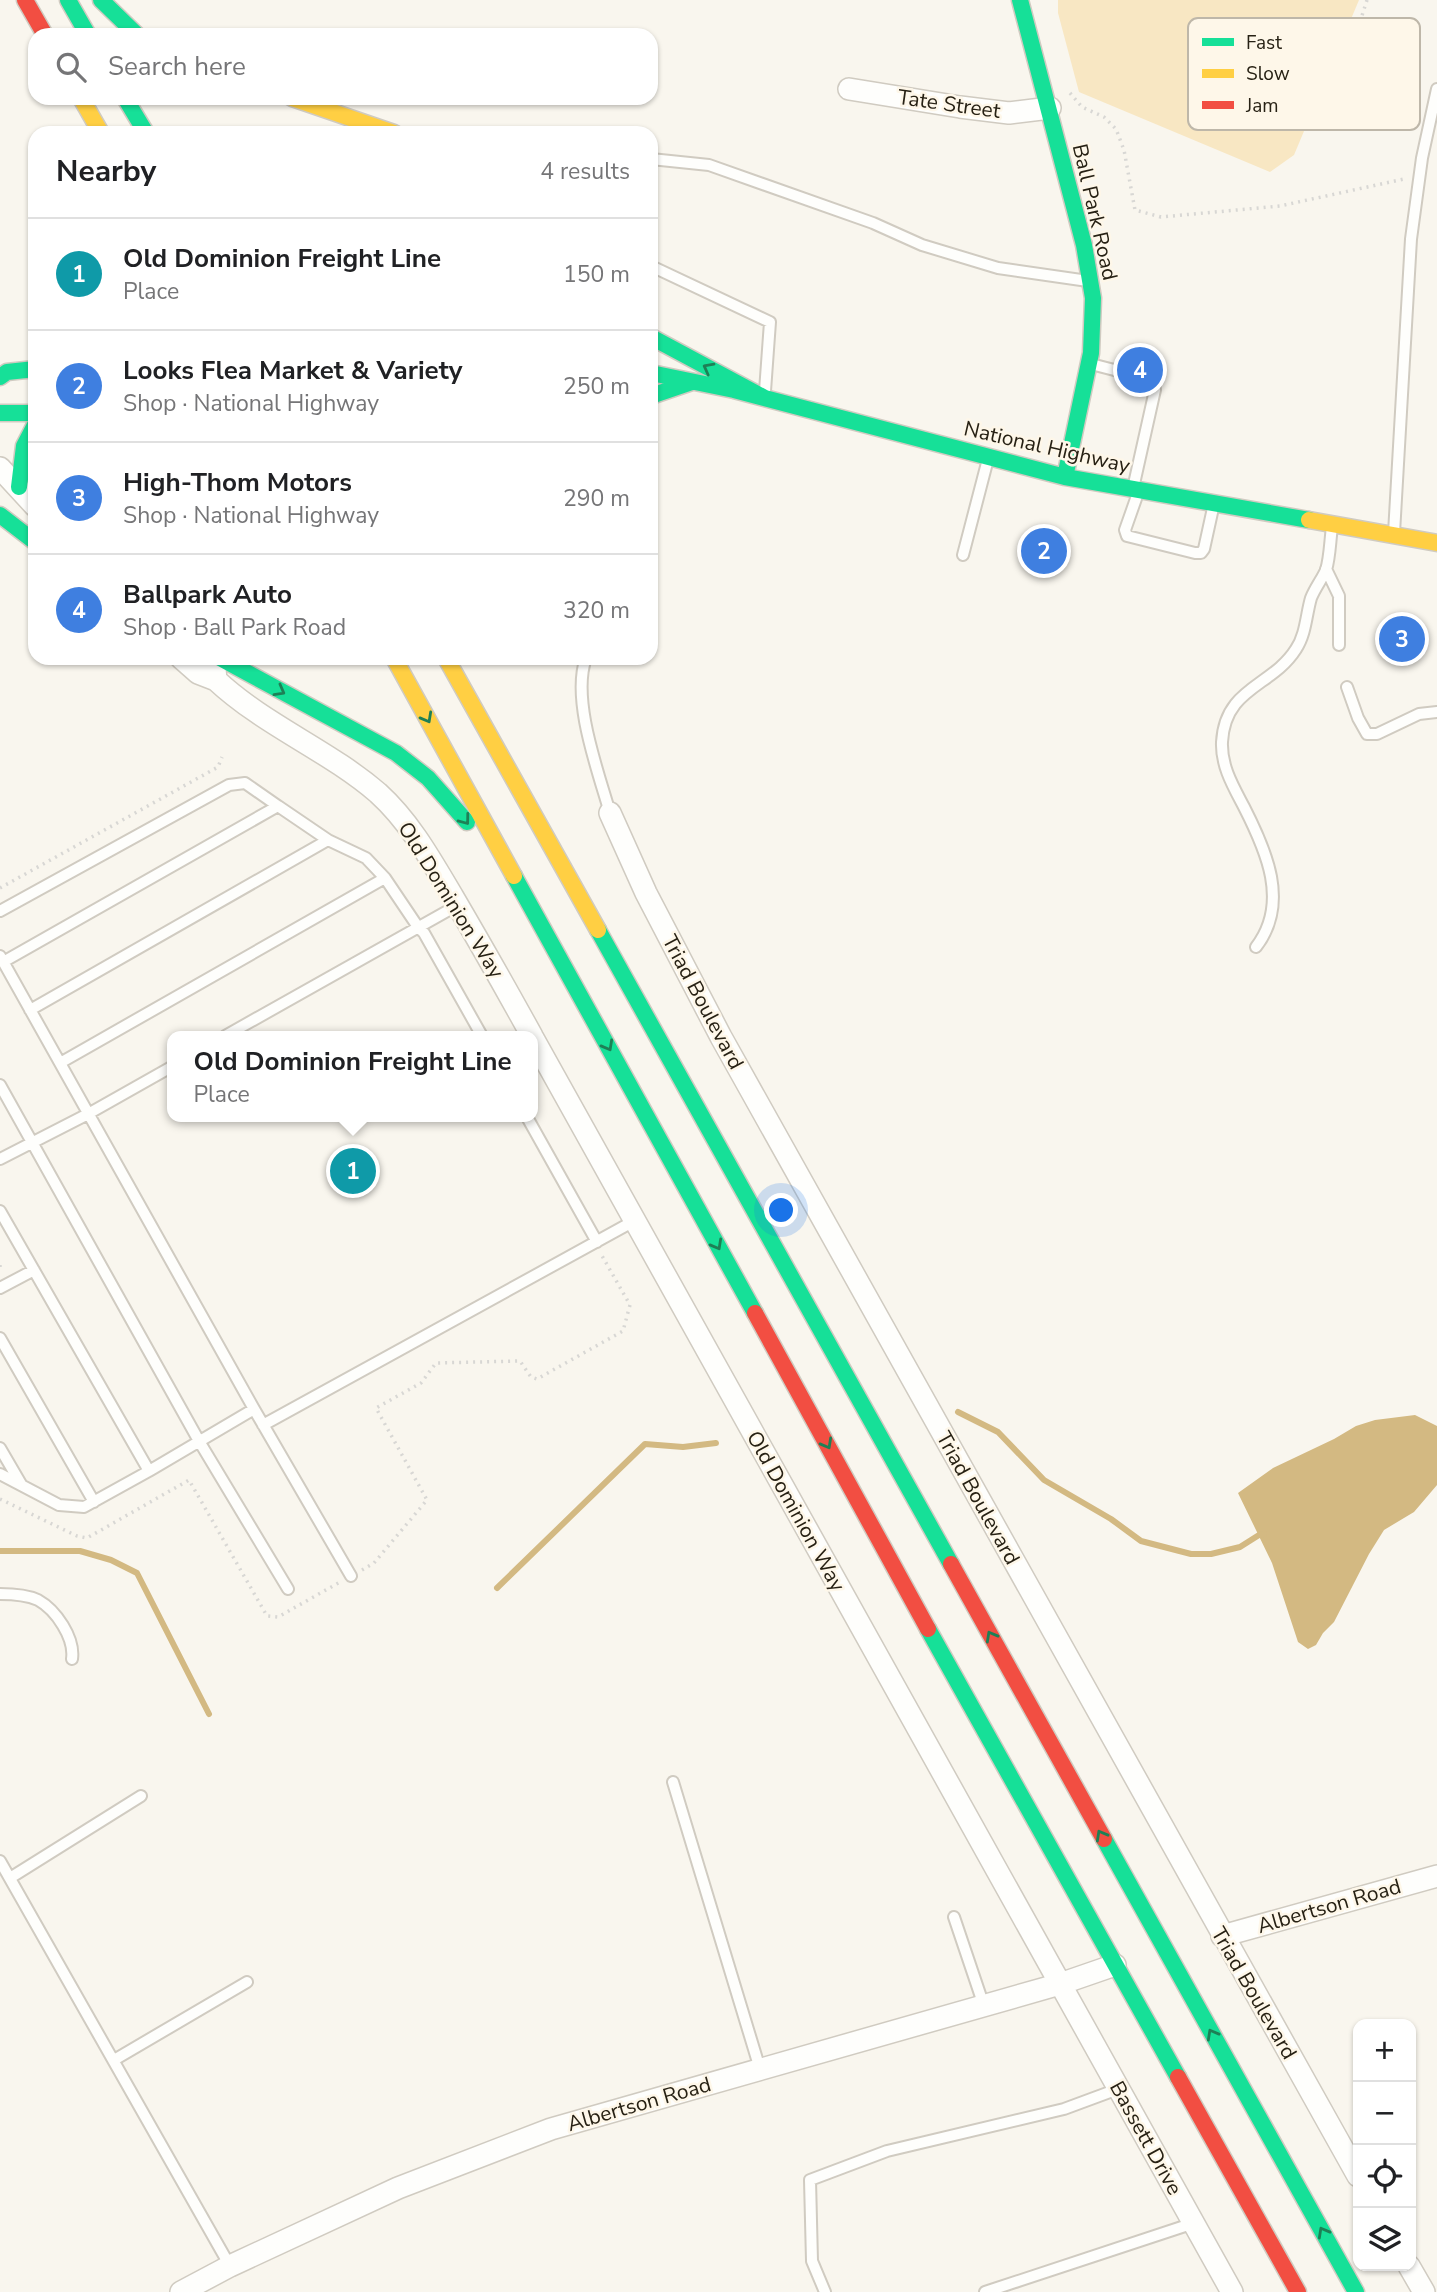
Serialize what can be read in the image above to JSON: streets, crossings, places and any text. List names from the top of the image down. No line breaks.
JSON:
{"streets":{"main road":["Ball Park Road","National Highway"],"street":["Tate Street","Old Dominion Way","Triad Boulevard","Albertson Road","Bassett Drive"]},"crossings":[["Tate Street","Ball Park Road"],["Ball Park Road","National Highway"],["Old Dominion Way","Albertson Road"],["Old Dominion Way","Bassett Drive"],["Triad Boulevard","Albertson Road"],["Albertson Road","Bassett Drive"]],"legend":["Fast","Slow","Jam"],"page":{"search":"Search here","heading":["Nearby","4 results"],"list":[{"mark":"1","name":"Old Dominion Freight Line","note":"Place","value":"150 m"},{"mark":"2","name":"Looks Flea Market & Variety","note":"Shop · National Highway","value":"250 m"},{"mark":"3","name":"High-Thom Motors","note":"Shop · National Highway","value":"290 m"},{"mark":"4","name":"Ballpark Auto","note":"Shop · Ball Park Road","value":"320 m"}],"pins":["4","2","3","1"],"popup":["Old Dominion Freight Line","Place"],"map_buttons":["+","−"]}}
